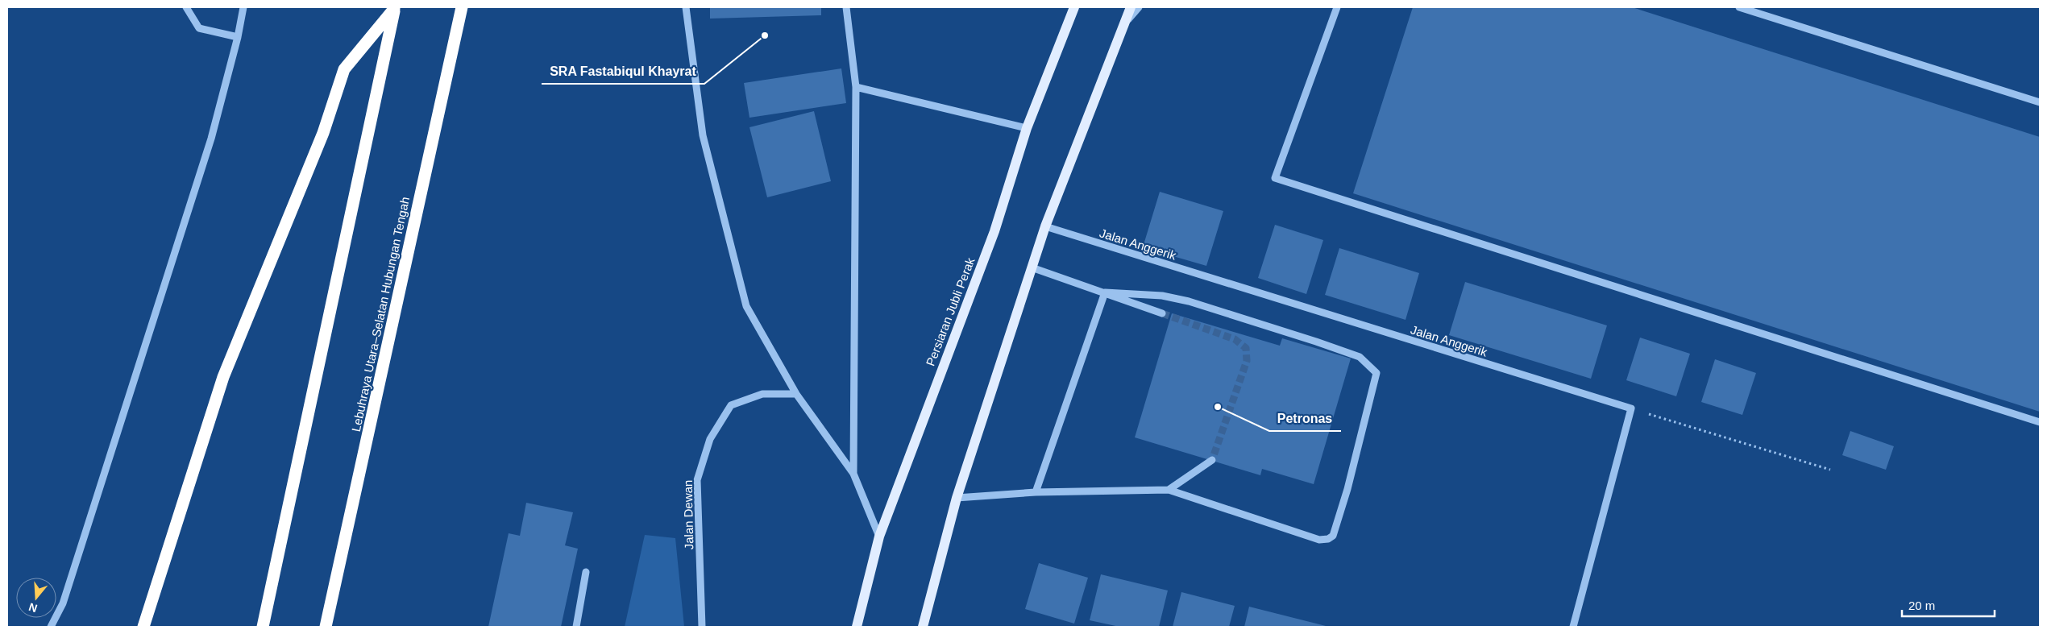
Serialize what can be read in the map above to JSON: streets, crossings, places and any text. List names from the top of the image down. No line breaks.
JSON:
{"streets":{"highway":["Lebuhraya Utara–Selatan Hubungan Tengah"],"main road":["Persiaran Jubli Perak"],"street":["Jalan Anggerik","Jalan Dewan"]},"places":["SRA Fastabiqul Khayrat","Petronas"],"scale_bar":"20 m","north":"bottom"}
